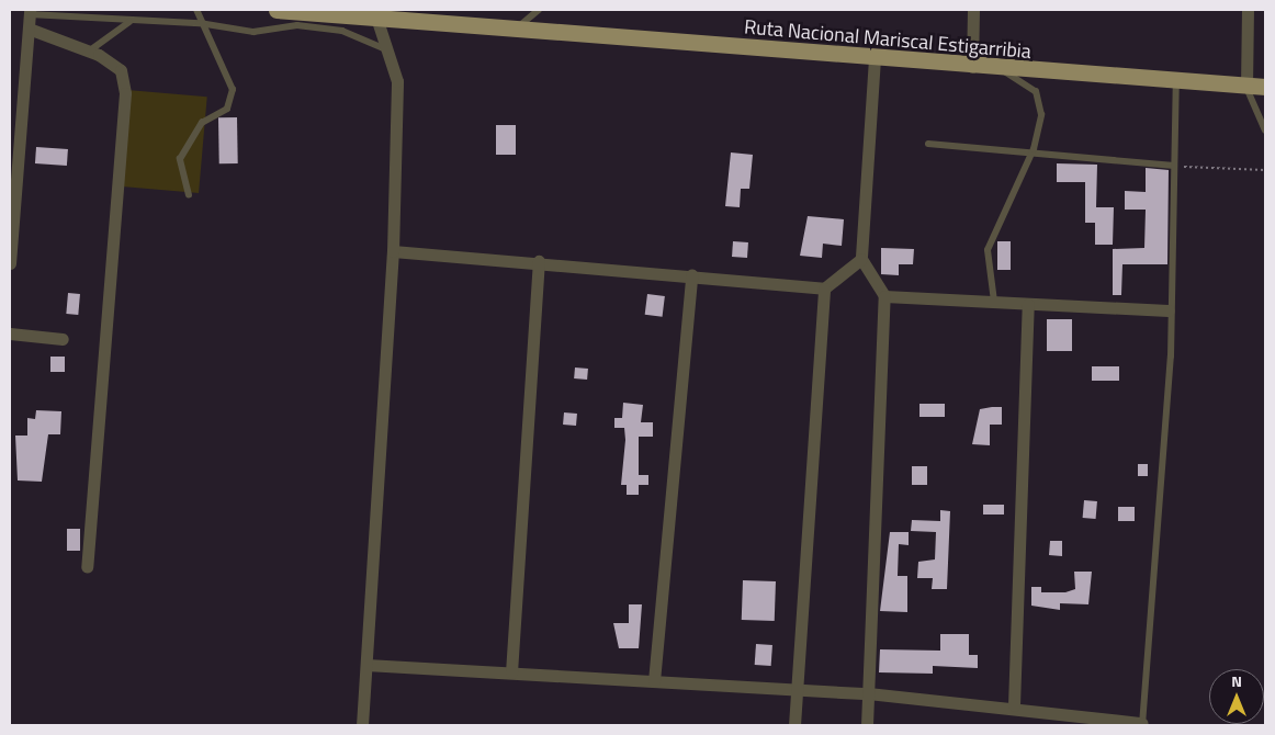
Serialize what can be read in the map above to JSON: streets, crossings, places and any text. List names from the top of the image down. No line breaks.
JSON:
{"streets":{"main road":["Ruta Nacional Mariscal Estigarribia"]},"north":"top"}
